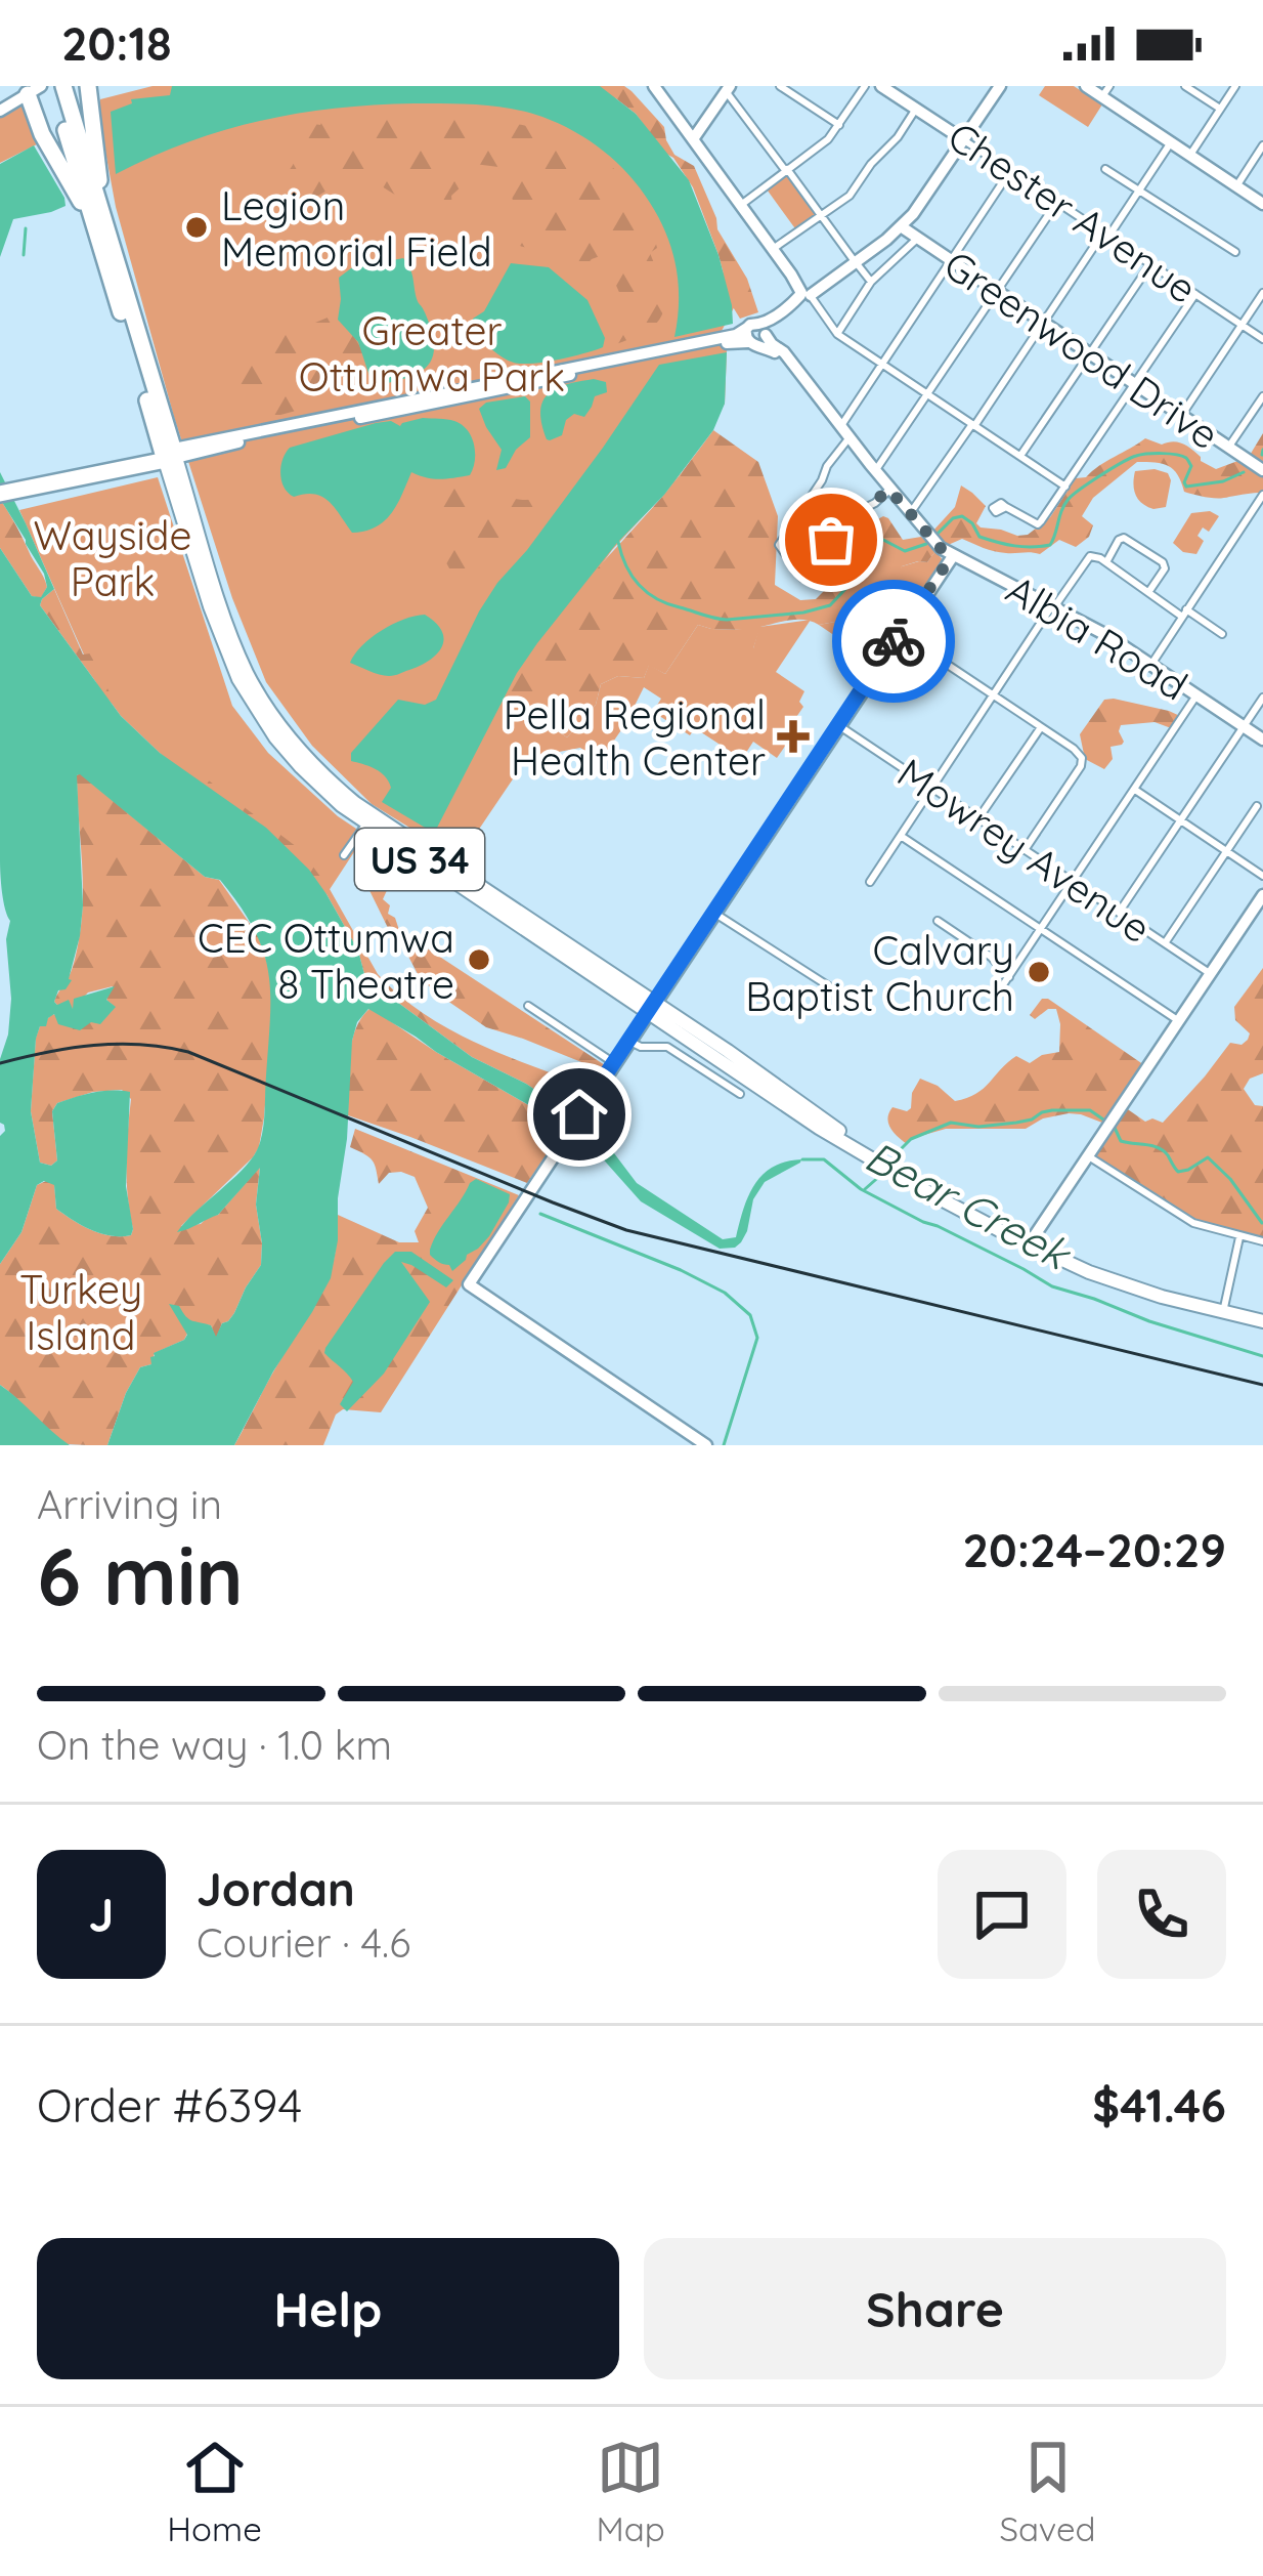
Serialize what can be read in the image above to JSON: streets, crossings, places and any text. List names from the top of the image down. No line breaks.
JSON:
{"streets":{"highway":["US 34"],"main road":["Chester Avenue","Greenwood Drive","Albia Road"],"street":["Mowrey Avenue"]},"water":["Bear Creek"],"parks":["Greater Ottumwa Park","Wayside Park","Turkey Island"],"places":{"other":["Legion Memorial Field","CEC Ottumwa 8 Theatre","Calvary Baptist Church"],"health":["Pella Regional Health Center"]},"page":{"status":"20:18","heading":["6 min","Arriving in","20:24–20:29"],"panel":["Jordan","Courier · 4.6","Order #6394","$41.46"],"bar":"On the way · 1.0 km","round":"J","buttons":["Help","Share"],"tabs":["Home","Map","Saved"]}}
